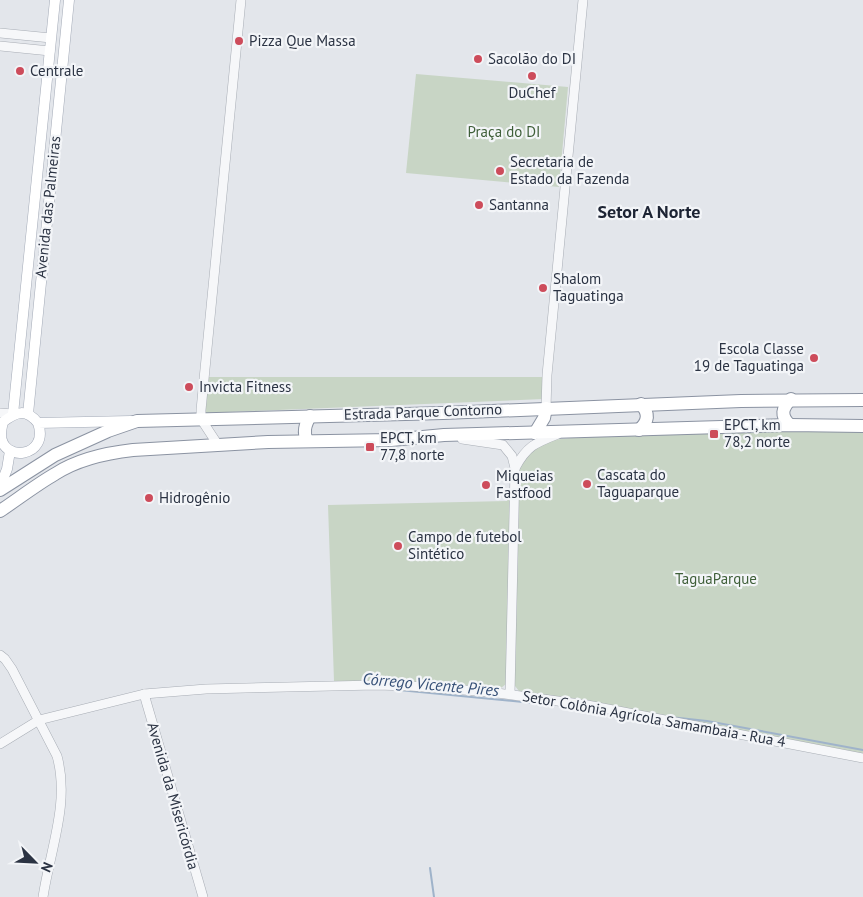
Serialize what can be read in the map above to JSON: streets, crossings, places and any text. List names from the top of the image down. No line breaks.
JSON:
{"streets":{"highway":["Estrada Parque Contorno"],"main road":["Avenida das Palmeiras"],"street":["Setor Colônia Agrícola Samambaia - Rua 4","Avenida da Misericórdia"]},"crossings":[["Setor Colônia Agrícola Samambaia - Rua 4","Avenida da Misericórdia"]],"districts":["Setor A Norte"],"water":["Córrego Vicente Pires"],"parks":["Praça do DI","TaguaParque"],"places":{"other":["Pizza Que Massa","Sacolão do DI","Centrale","DuChef","Secretaria de Estado da Fazenda","Santanna","Shalom Taguatinga","Escola Classe 19 de Taguatinga","Invicta Fitness","Cascata do Taguaparque","Miqueias Fastfood","Hidrogênio","Campo de futebol Sintético"],"transit":["EPCT, km 78,2 norte","EPCT, km 77,8 norte"]},"north":"bottom right"}
